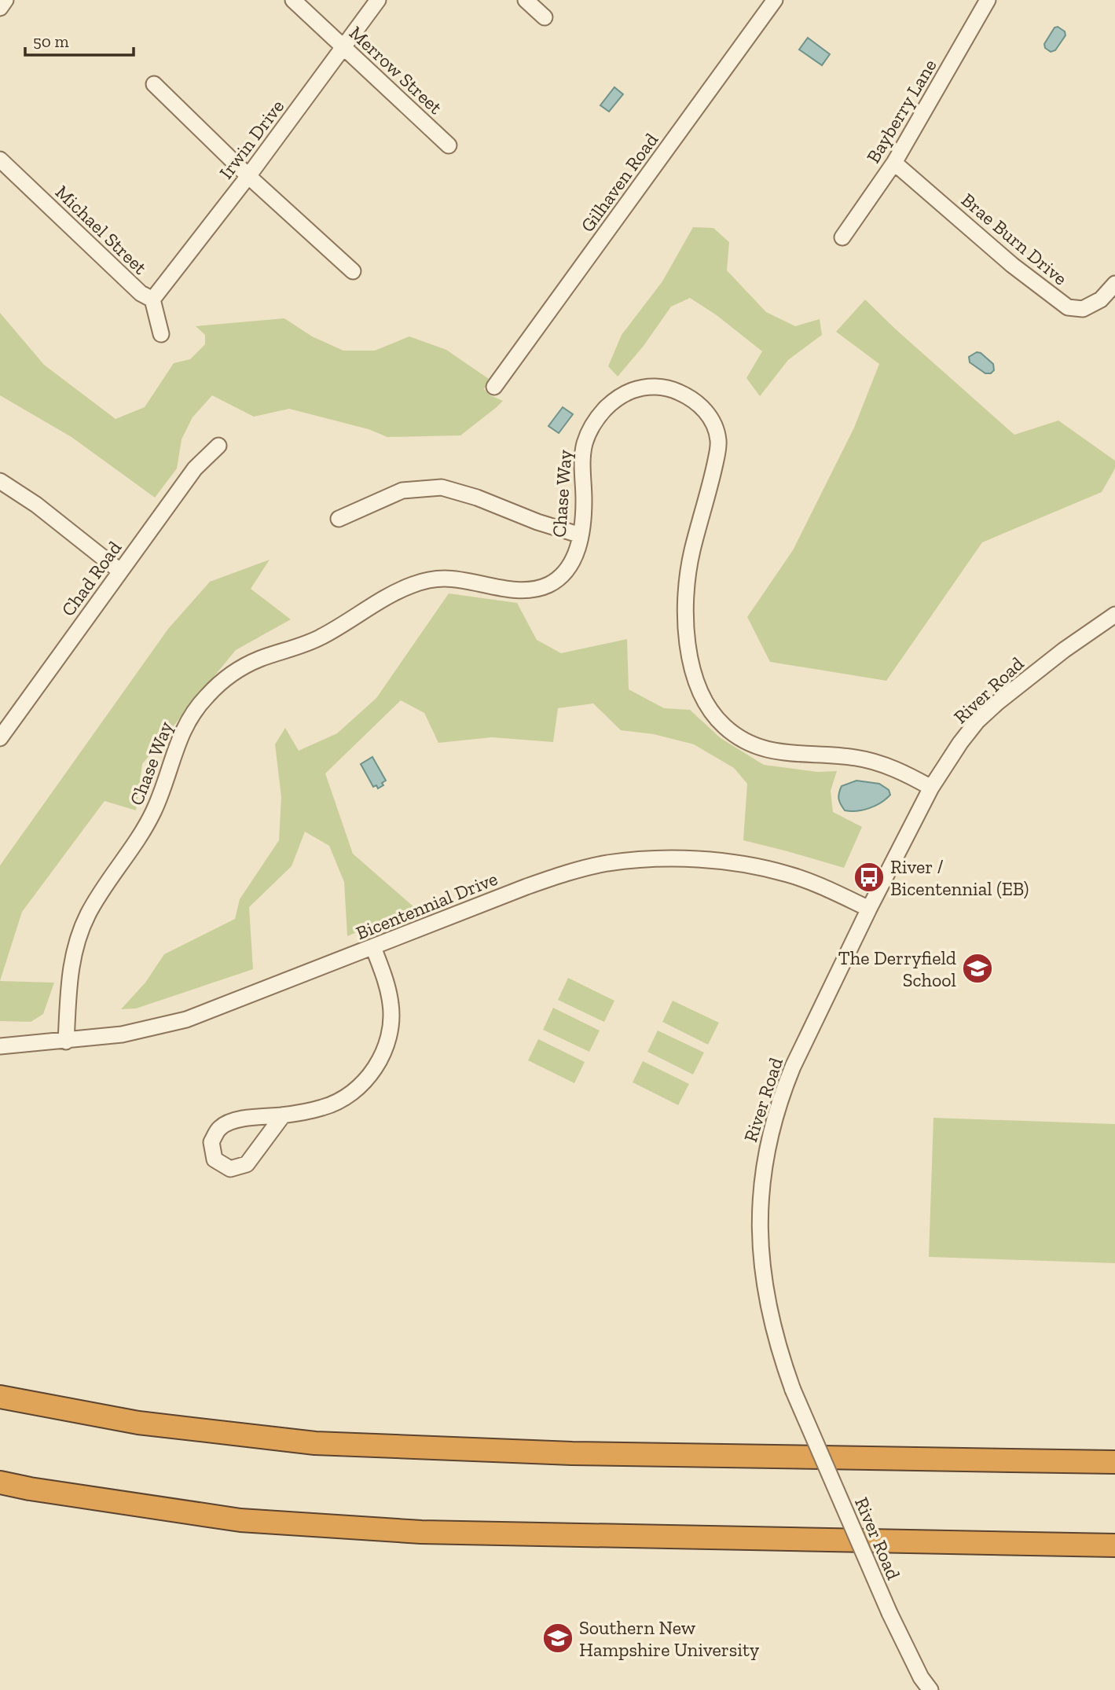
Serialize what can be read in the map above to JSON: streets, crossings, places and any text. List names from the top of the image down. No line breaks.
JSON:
{"streets":{"street":["Merrow Street","Bayberry Lane","Irwin Drive","Gilhaven Road","Michael Street","Brae Burn Drive","Chase Way","Chad Road","River Road","Bicentennial Drive"]},"crossings":[["Merrow Street","Irwin Drive"],["Bayberry Lane","Brae Burn Drive"],["Irwin Drive","Michael Street"],["Chase Way","River Road"],["Chase Way","Bicentennial Drive"],["River Road","Bicentennial Drive"]],"places":{"bus stop":["River / Bicentennial (EB)"],"school or university":["The Derryfield School","Southern New Hampshire University"]},"scale_bar":"50 m"}
